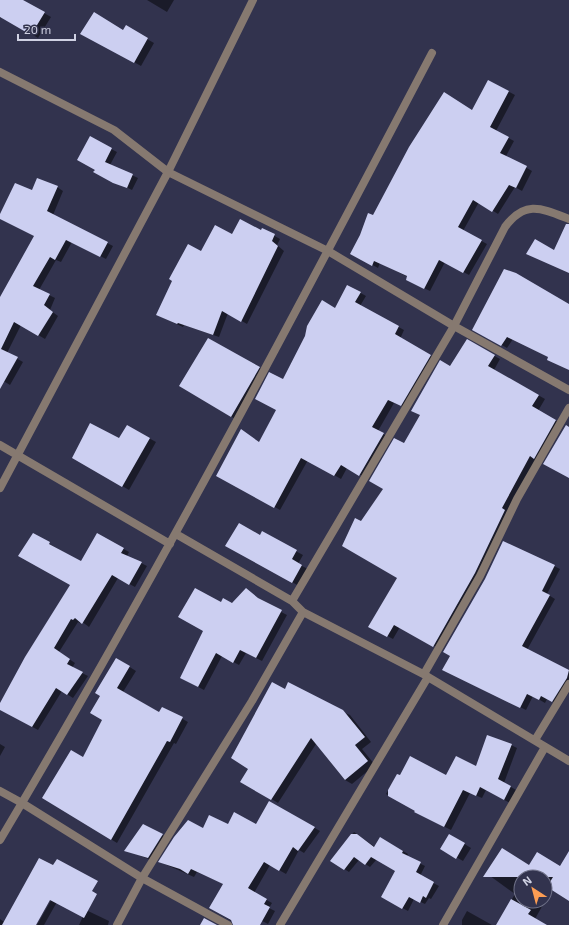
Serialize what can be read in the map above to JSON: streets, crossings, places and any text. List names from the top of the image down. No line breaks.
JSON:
{"scale_bar":"20 m","north":"top left"}
